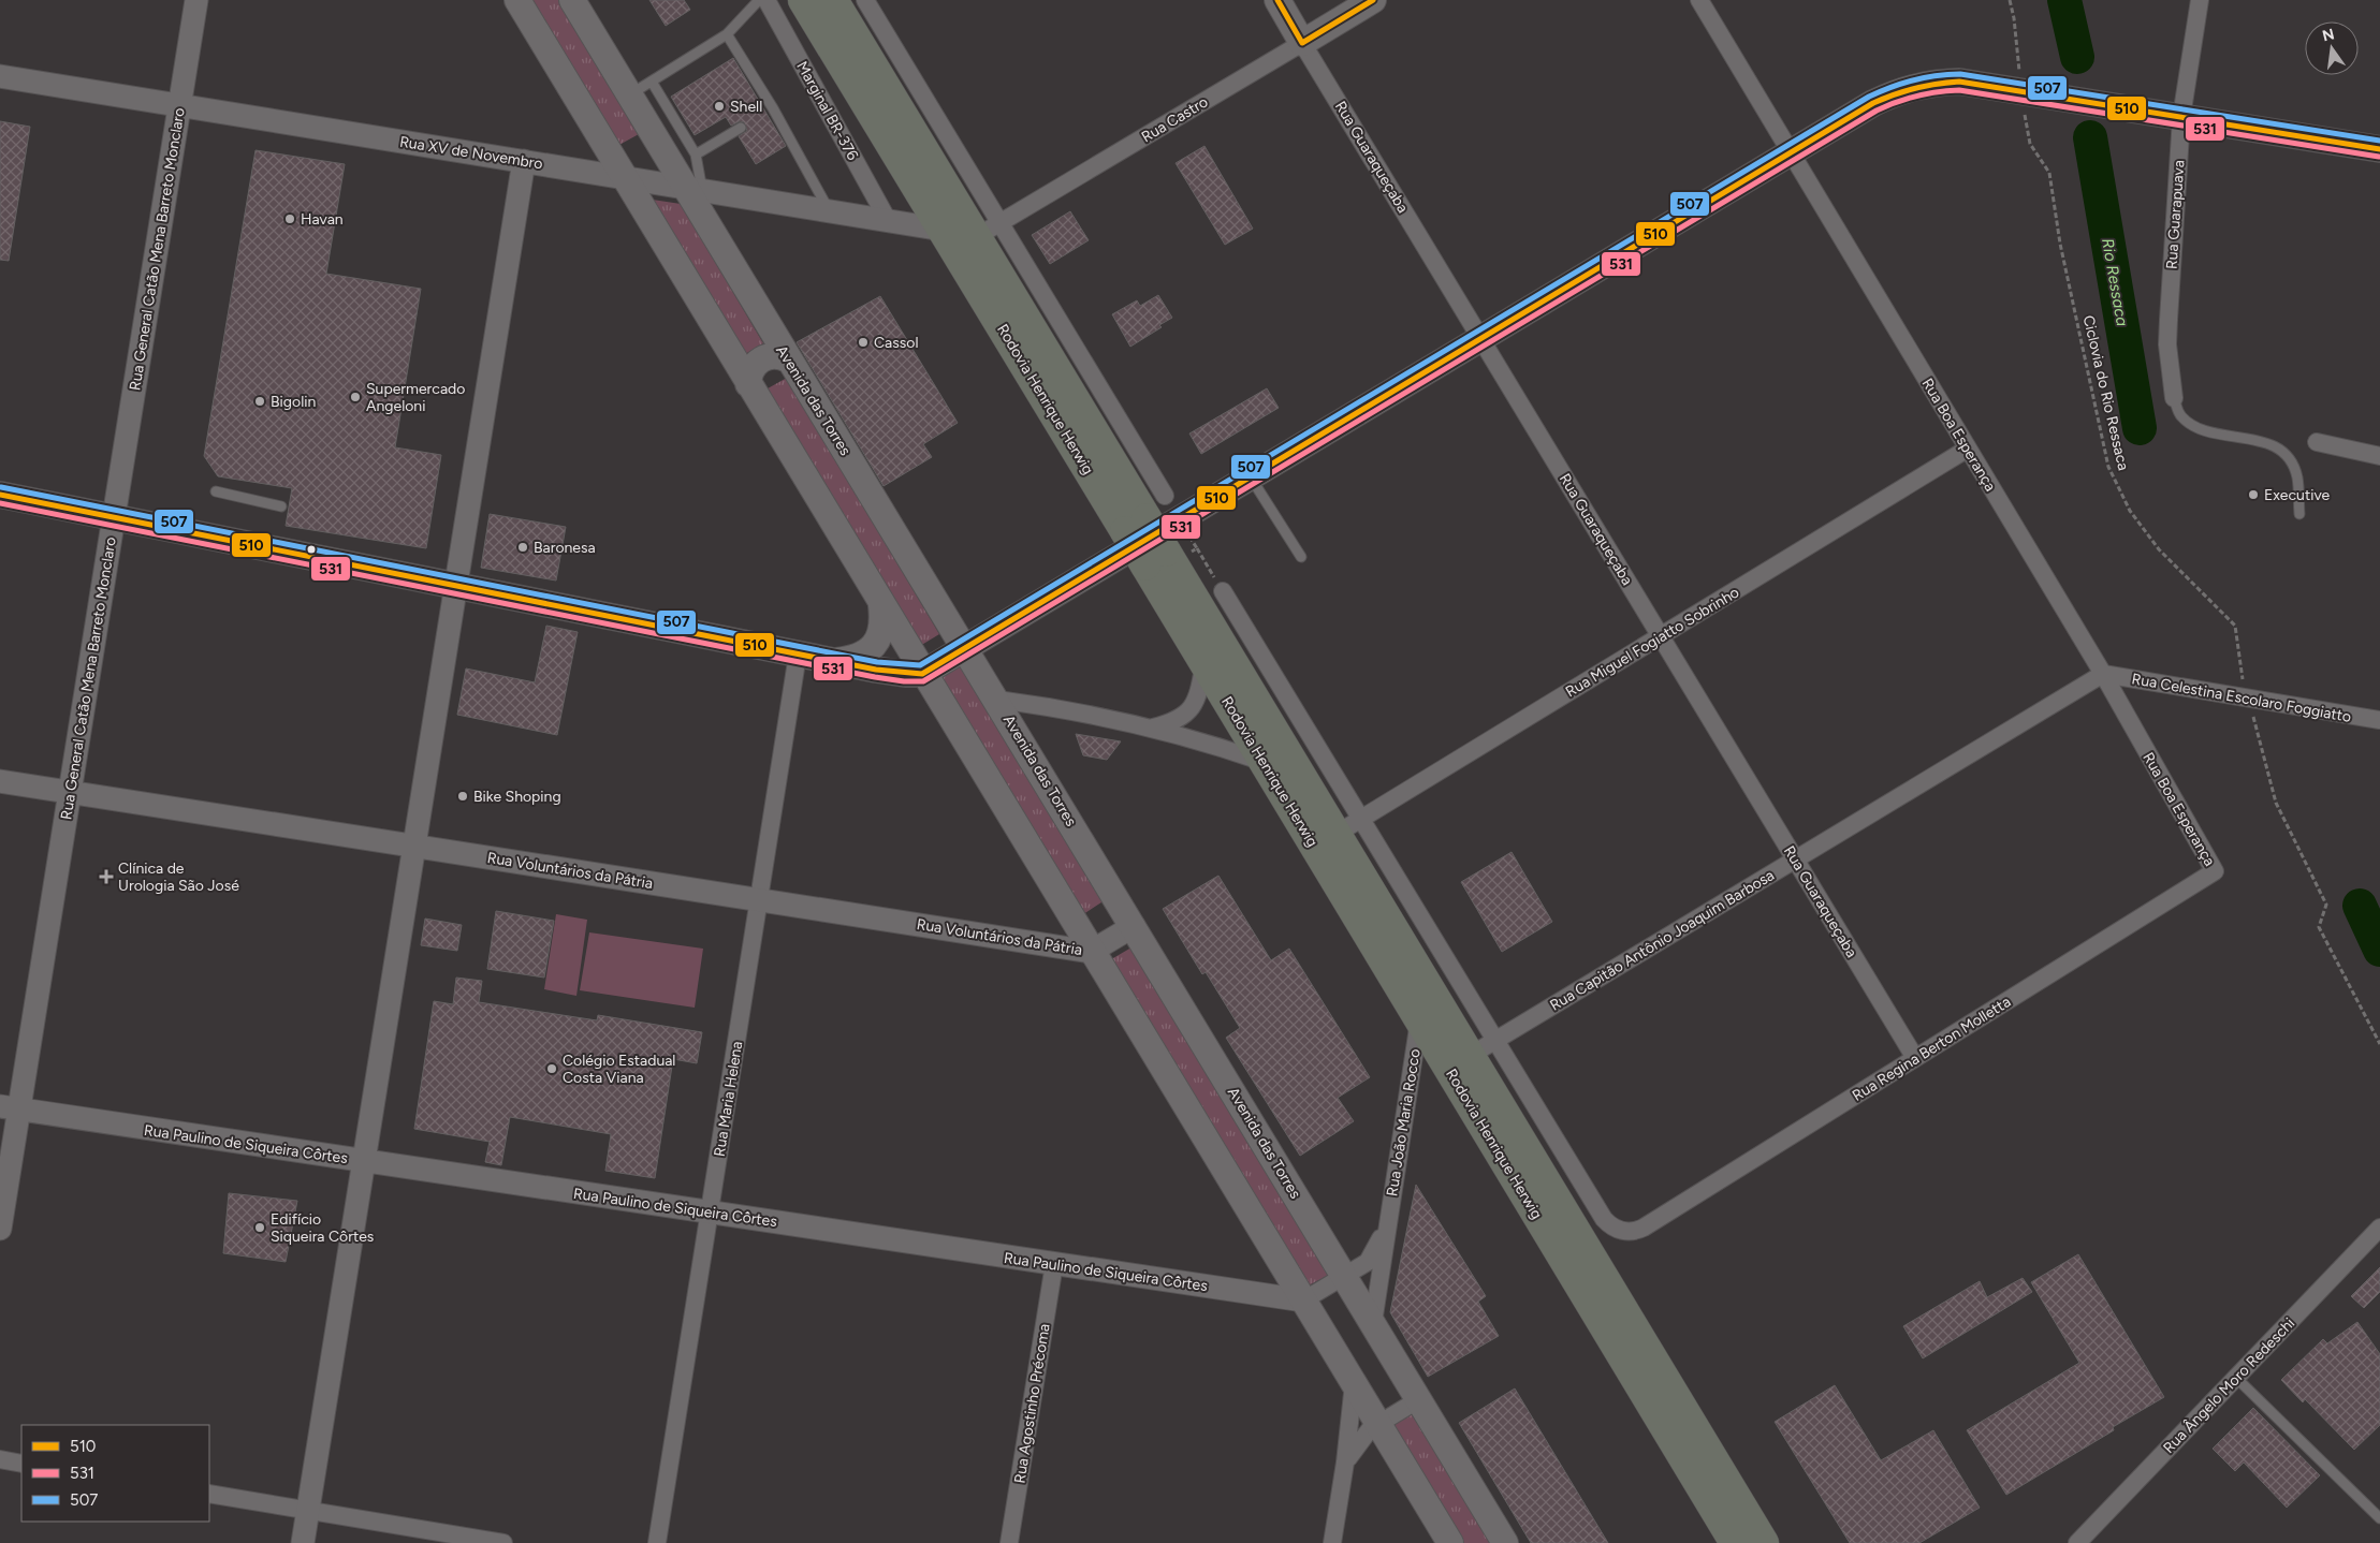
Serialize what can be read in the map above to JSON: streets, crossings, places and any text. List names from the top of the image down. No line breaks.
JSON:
{"streets":{"highway":["Rodovia Henrique Herwig"],"main road":["Rua Castro","Rua Guaraqueçaba","Avenida das Torres"],"street":["Marginal BR-376","Rua XV de Novembro","Rua Guarapuava","Rua General Catão Mena Barreto Monclaro","Rua Boa Esperança","Rua Miguel Fogiatto Sobrinho","Rua Celestina Escolaro Foggiatto","Rua Voluntários da Pátria","Rua Capitão Antônio Joaquim Barbosa","Rua Regina Berton Molletta","Rua Maria Helena","Rua João Maria Rocco","Rua Paulino de Siqueira Côrtes","Rua Ângelo Moro Redeschi","Rua Agostinho Précoma"],"path":["Ciclovia do Rio Ressaca"]},"crossings":[["Marginal BR-376","Rua XV de Novembro"],["Rua Castro","Rua Guaraqueçaba"],["Rua Castro","Rodovia Henrique Herwig"],["Rua XV de Novembro","Rua General Catão Mena Barreto Monclaro"],["Rua XV de Novembro","Rodovia Henrique Herwig"],["Rua XV de Novembro","Avenida das Torres"],["Rua Guaraqueçaba","Rua Miguel Fogiatto Sobrinho"],["Rua Guaraqueçaba","Rua Capitão Antônio Joaquim Barbosa"],["Rua Guaraqueçaba","Rua Regina Berton Molletta"],["Rua General Catão Mena Barreto Monclaro","Rua Voluntários da Pátria"],["Rua General Catão Mena Barreto Monclaro","Rua Paulino de Siqueira Côrtes"],["Ciclovia do Rio Ressaca","Rua Celestina Escolaro Foggiatto"],["Rodovia Henrique Herwig","Rua Miguel Fogiatto Sobrinho"],["Rodovia Henrique Herwig","Rua Capitão Antônio Joaquim Barbosa"],["Rodovia Henrique Herwig","Rua Regina Berton Molletta"],["Rodovia Henrique Herwig","Rua João Maria Rocco"],["Avenida das Torres","Rua Voluntários da Pátria"],["Avenida das Torres","Rua João Maria Rocco"],["Rua Boa Esperança","Rua Miguel Fogiatto Sobrinho"],["Rua Boa Esperança","Rua Celestina Escolaro Foggiatto"],["Rua Boa Esperança","Rua Capitão Antônio Joaquim Barbosa"],["Rua Boa Esperança","Rua Regina Berton Molletta"],["Rua Celestina Escolaro Foggiatto","Rua Capitão Antônio Joaquim Barbosa"],["Rua Voluntários da Pátria","Rua Maria Helena"],["Rua Capitão Antônio Joaquim Barbosa","Rua Regina Berton Molletta"],["Rua Maria Helena","Rua Paulino de Siqueira Côrtes"],["Rua Paulino de Siqueira Côrtes","Rua Agostinho Précoma"]],"water":["Rio Ressaca"],"places":{"other":["Shell","Havan","Cassol","Supermercado Angeloni","Bigolin","Executive","Baronesa","Bike Shoping","Colégio Estadual Costa Viana","Edifício Siqueira Côrtes"],"health":["Clínica de Urologia São José"]},"lines":["transit line 510","transit line 507","transit line 531"],"legend":["510","531","507"],"north":"top"}
